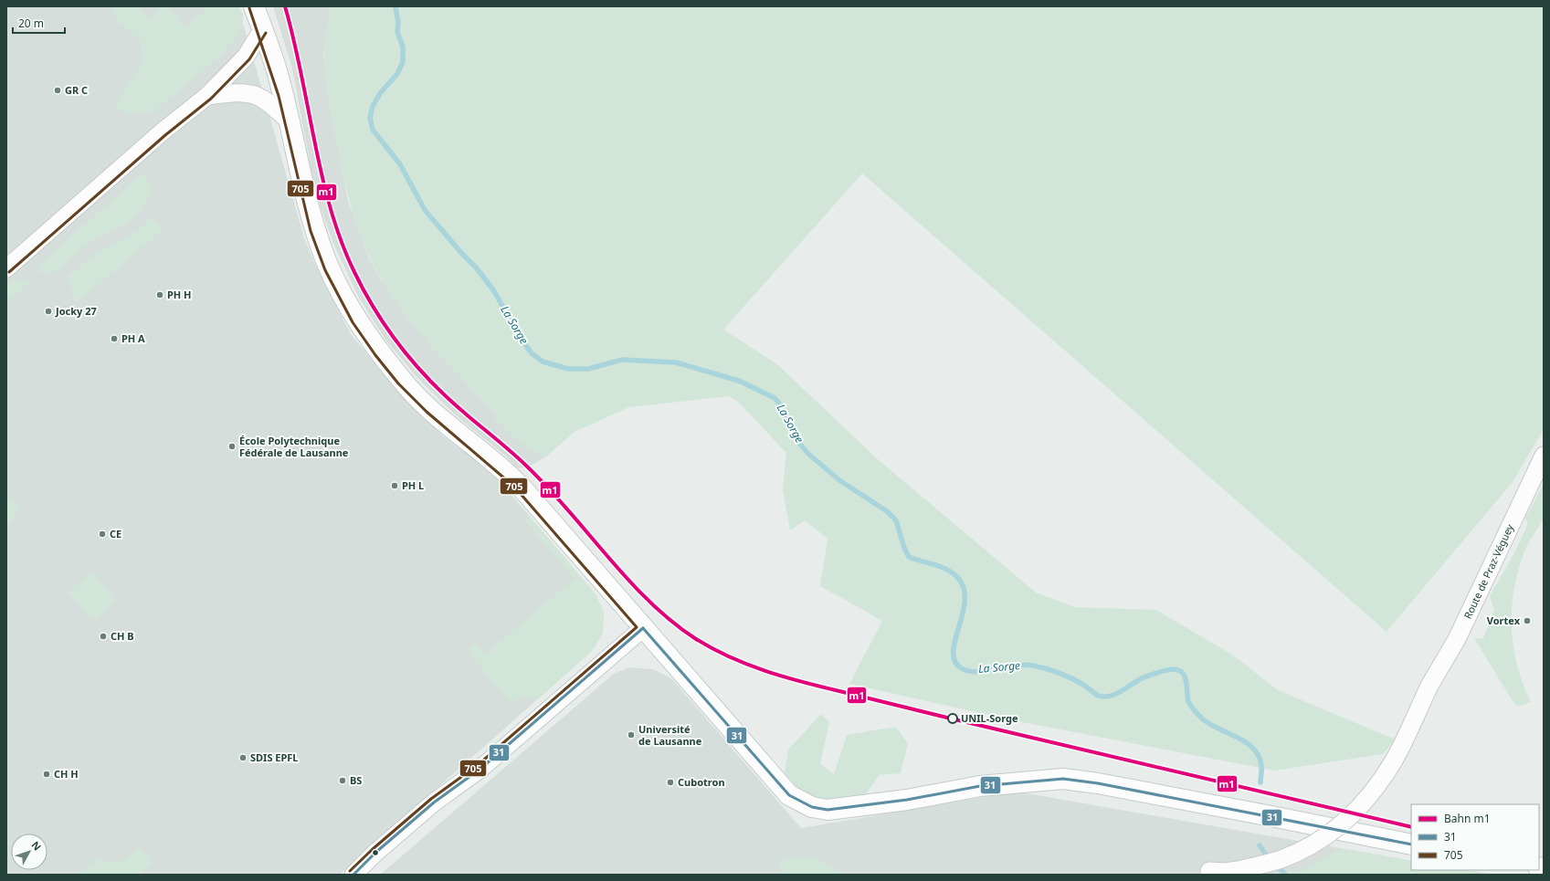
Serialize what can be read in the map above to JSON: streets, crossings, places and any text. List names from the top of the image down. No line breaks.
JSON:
{"streets":{"street":["Route de Praz-Véguey"]},"water":["La Sorge"],"places":["GR C","PH H","Jocky 27","PH A","École Polytechnique Fédérale de Lausanne","PH L","CE","Vortex","CH B","UNIL-Sorge","Université de Lausanne","SDIS EPFL","CH H","BS","Cubotron"],"lines":["rail line m1","transit line 705","transit line 31"],"legend":["Bahn m1","31","705"],"scale_bar":"20 m","north":"top right"}
